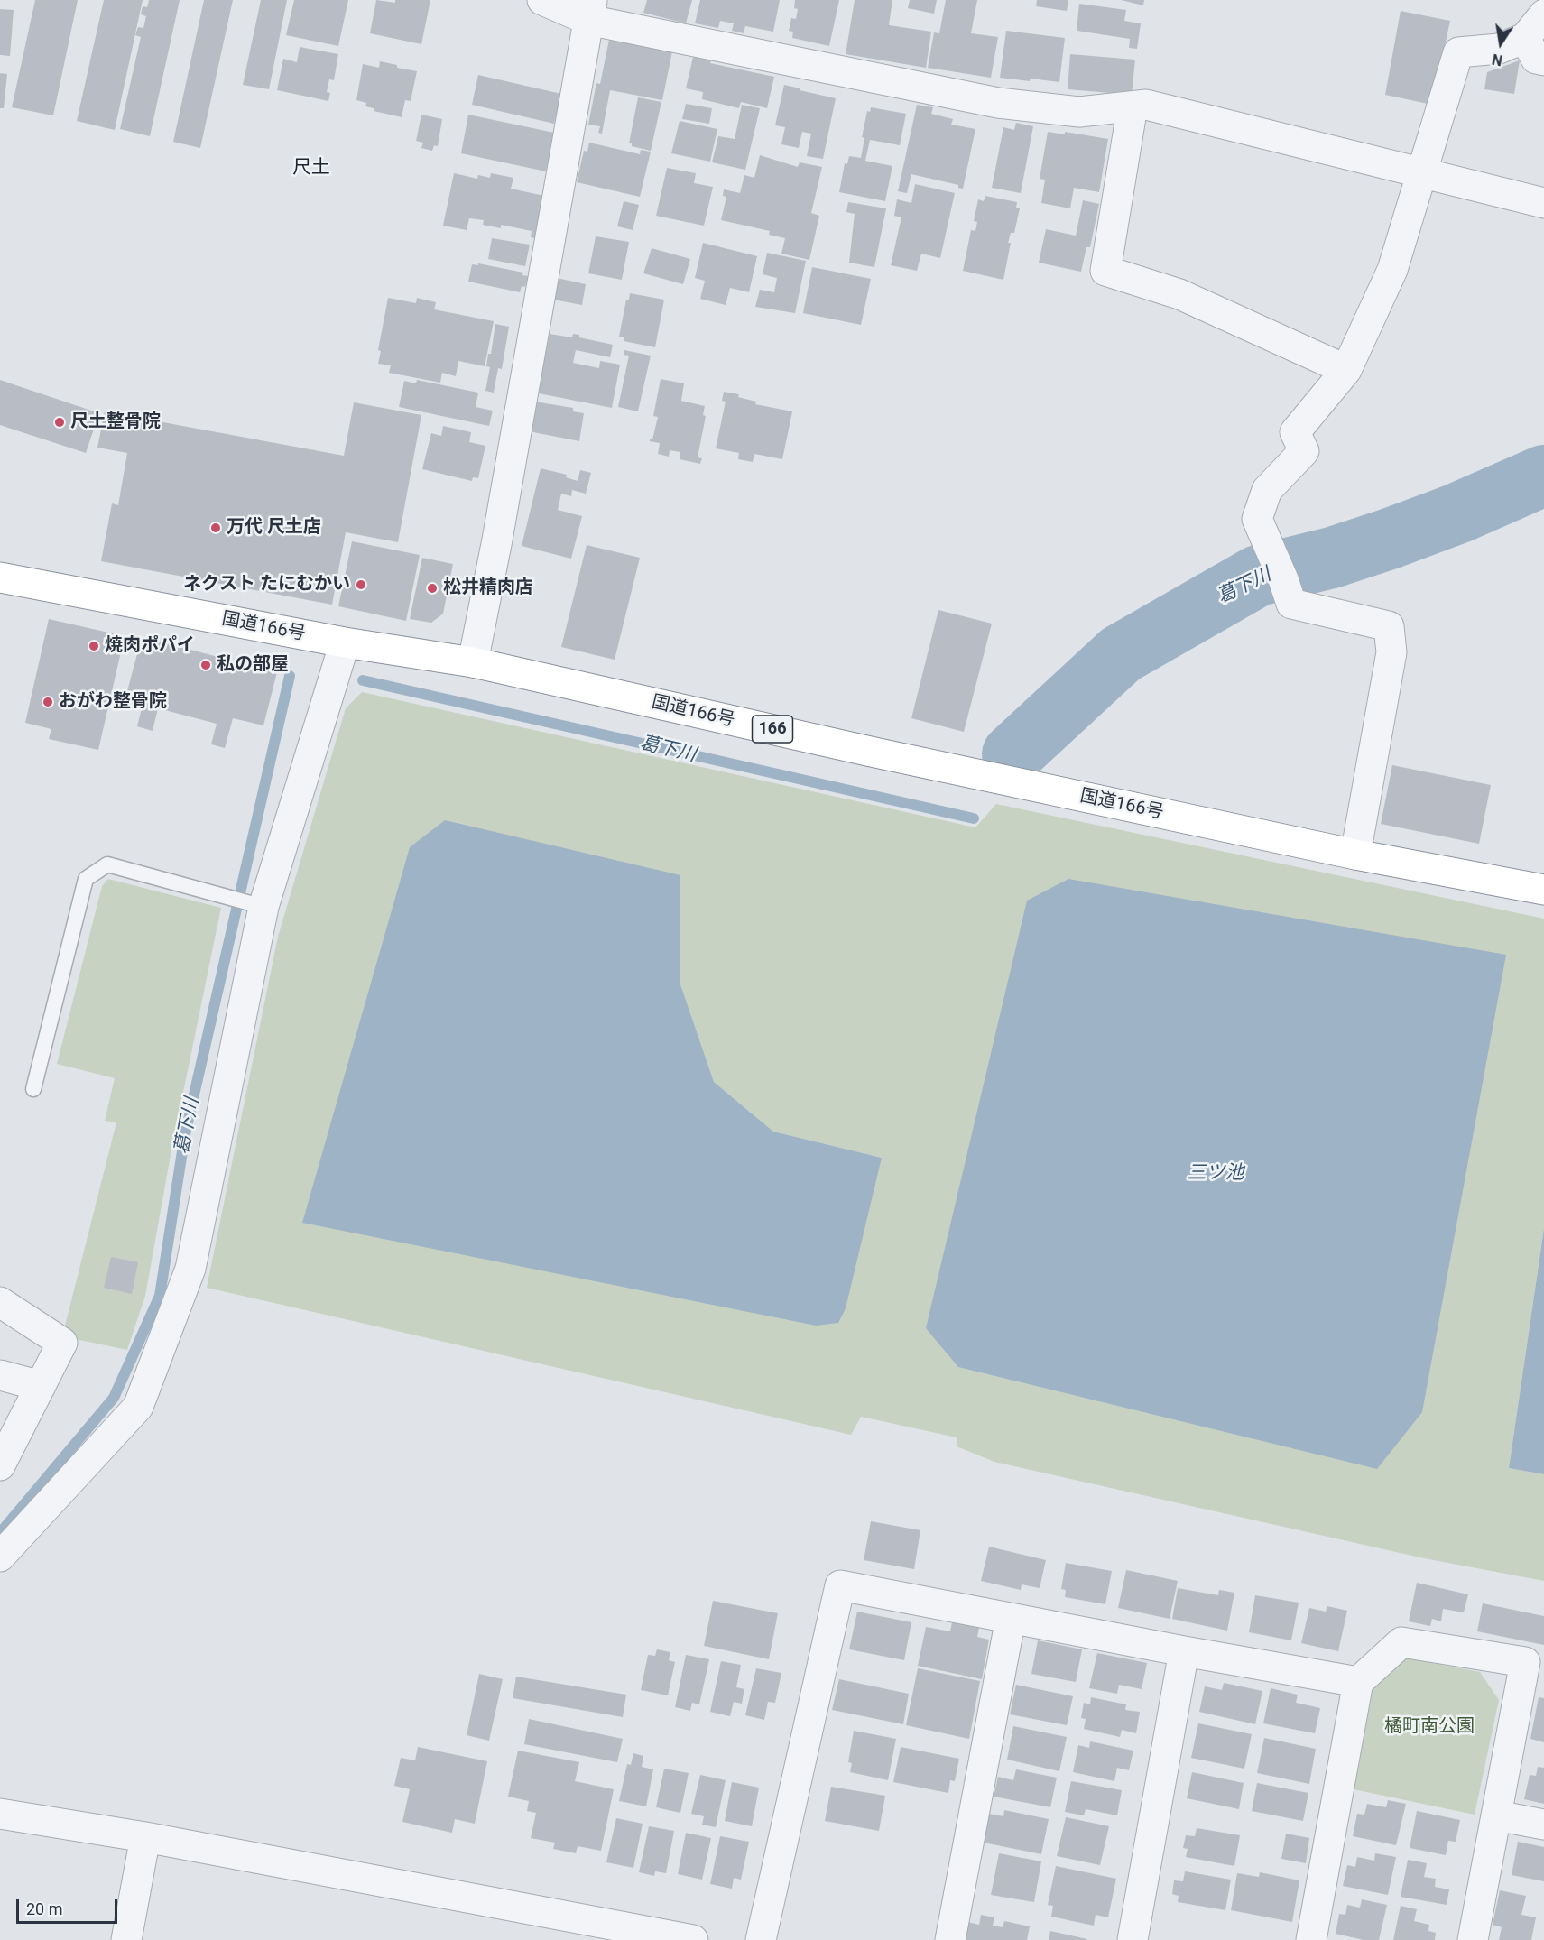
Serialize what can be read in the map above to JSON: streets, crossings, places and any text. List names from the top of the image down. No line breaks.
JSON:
{"streets":{"highway":["国道166号","166"]},"districts":["尺土"],"water":["葛下川","三ツ池"],"parks":["橘町南公園"],"places":["尺土整骨院","万代 尺土店","ネクスト たにむかい","松井精肉店","焼肉ポパイ","私の部屋","おがわ整骨院"],"scale_bar":"20 m","north":"bottom"}
